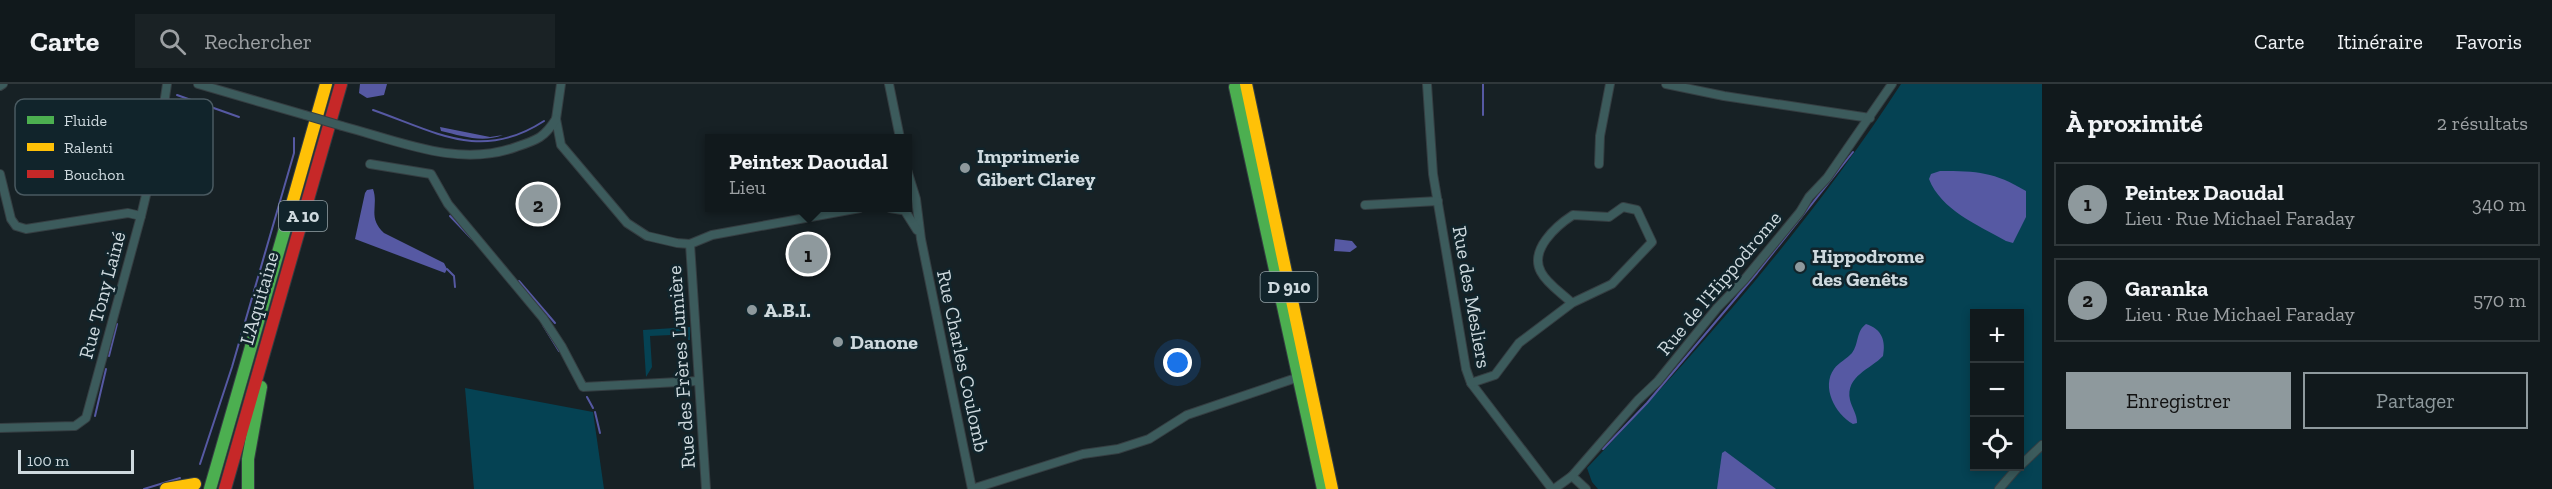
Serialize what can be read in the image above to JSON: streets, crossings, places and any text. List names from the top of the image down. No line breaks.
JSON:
{"streets":{"main road":["A 10","D 910","L'Aquitaine"],"street":["Rue de l'Hippodrome","Rue Tony Lainé","Rue des Mesliers","Rue Charles Coulomb","Rue des Frères Lumière"]},"crossings":[["Rue de l'Hippodrome","Rue des Mesliers"]],"places":["Imprimerie Gibert Clarey","Hippodrome des Genêts","A.B.I.","Danone"],"legend":["Fluide","Ralenti","Bouchon"],"scale_bar":"100 m","page":{"header":"Carte","search":"Rechercher","nav":["Carte","Itinéraire","Favoris"],"heading":["À proximité","2 résultats"],"popup":["Peintex Daoudal","Lieu"],"list":[{"mark":"1","name":"Peintex Daoudal","note":"Lieu · Rue Michael Faraday","value":"340 m"},{"mark":"2","name":"Garanka","note":"Lieu · Rue Michael Faraday","value":"570 m"}],"pins":["2","1"],"map_buttons":["+","−"],"buttons":["Enregistrer","Partager"],"scale":"100 m"}}
